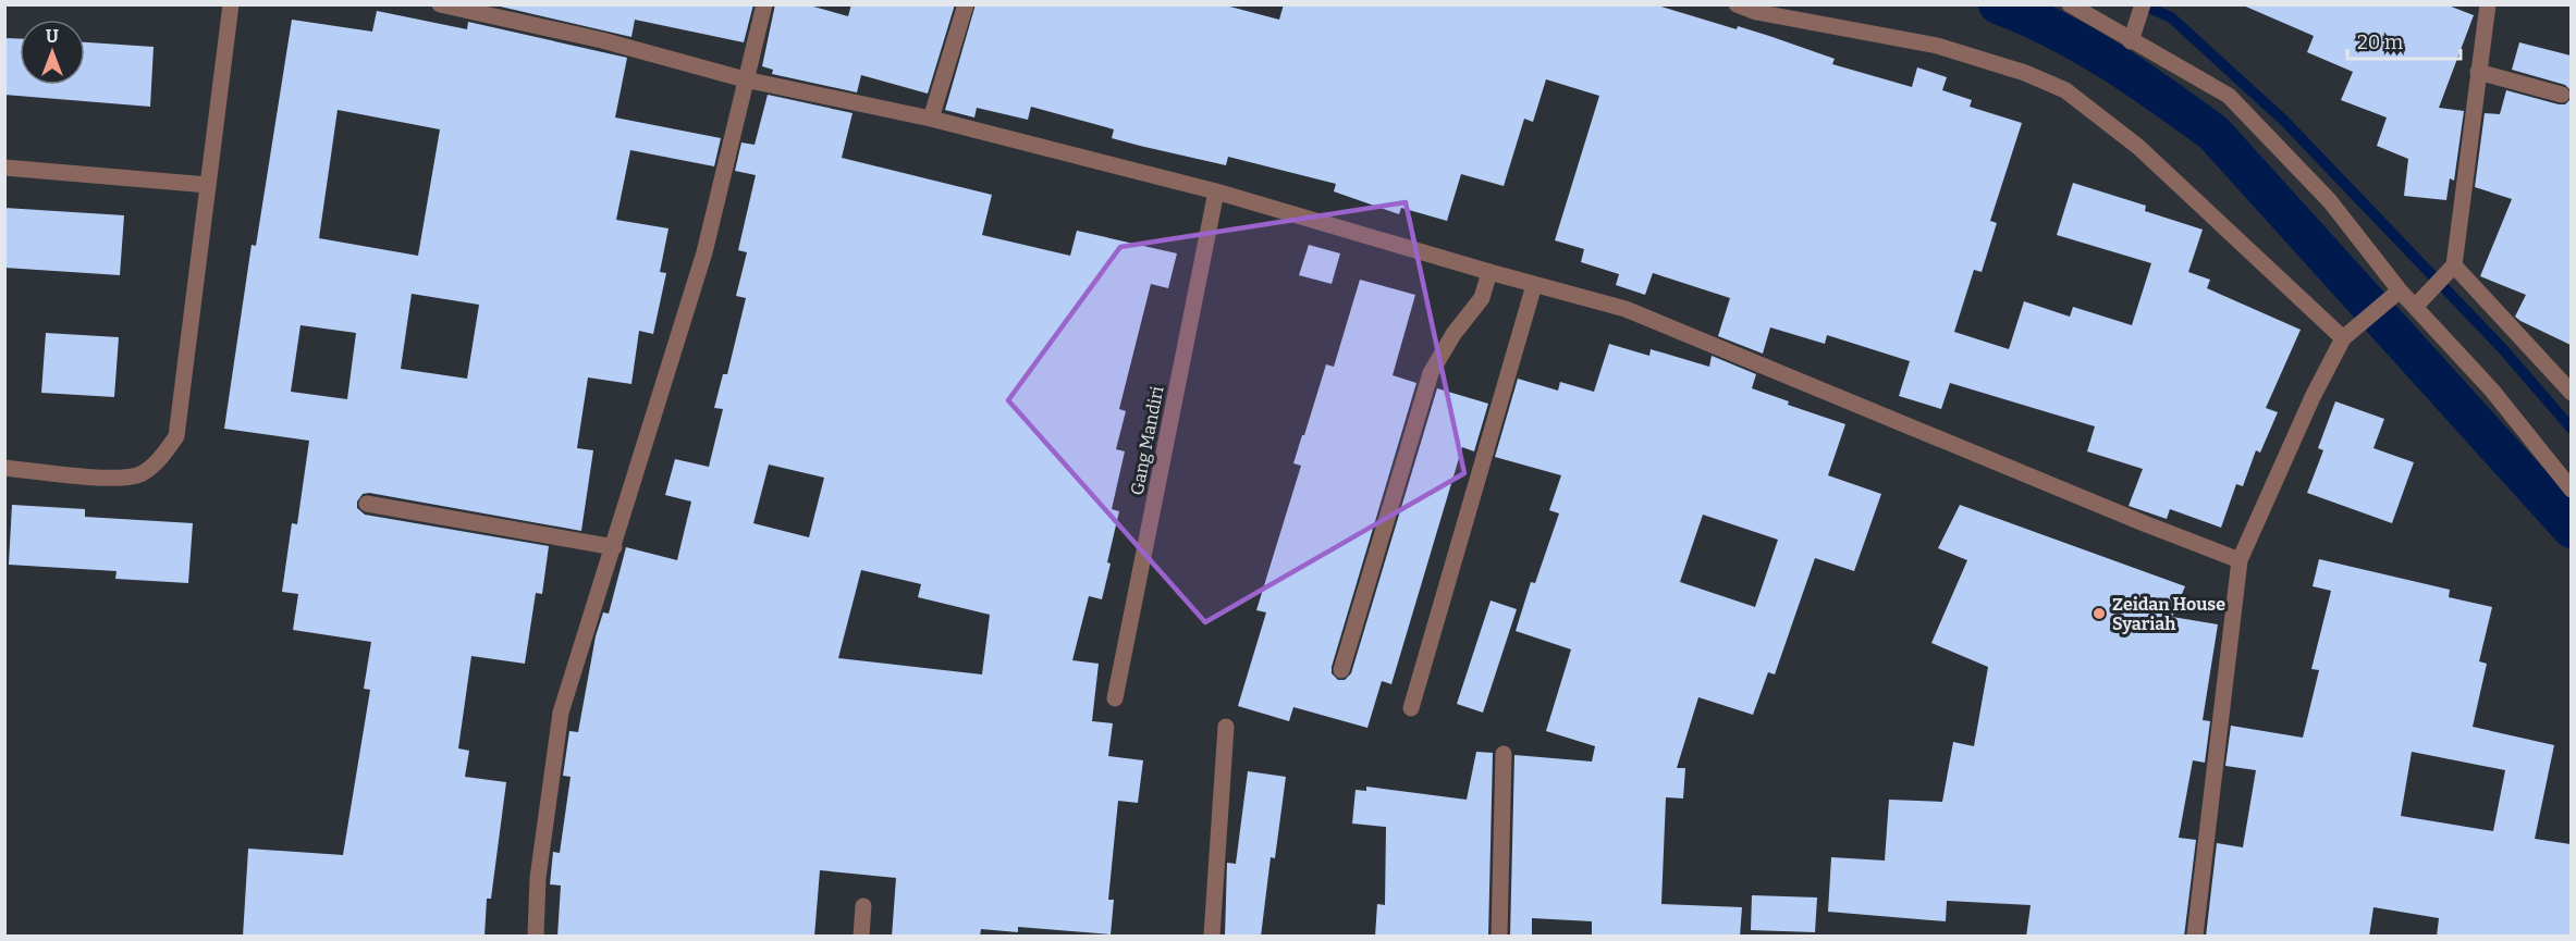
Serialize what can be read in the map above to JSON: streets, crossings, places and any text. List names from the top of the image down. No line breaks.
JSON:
{"streets":{"street":["Gang Mandiri"]},"places":["Zeidan House Syariah"],"scale_bar":"20 m","north":"top"}
